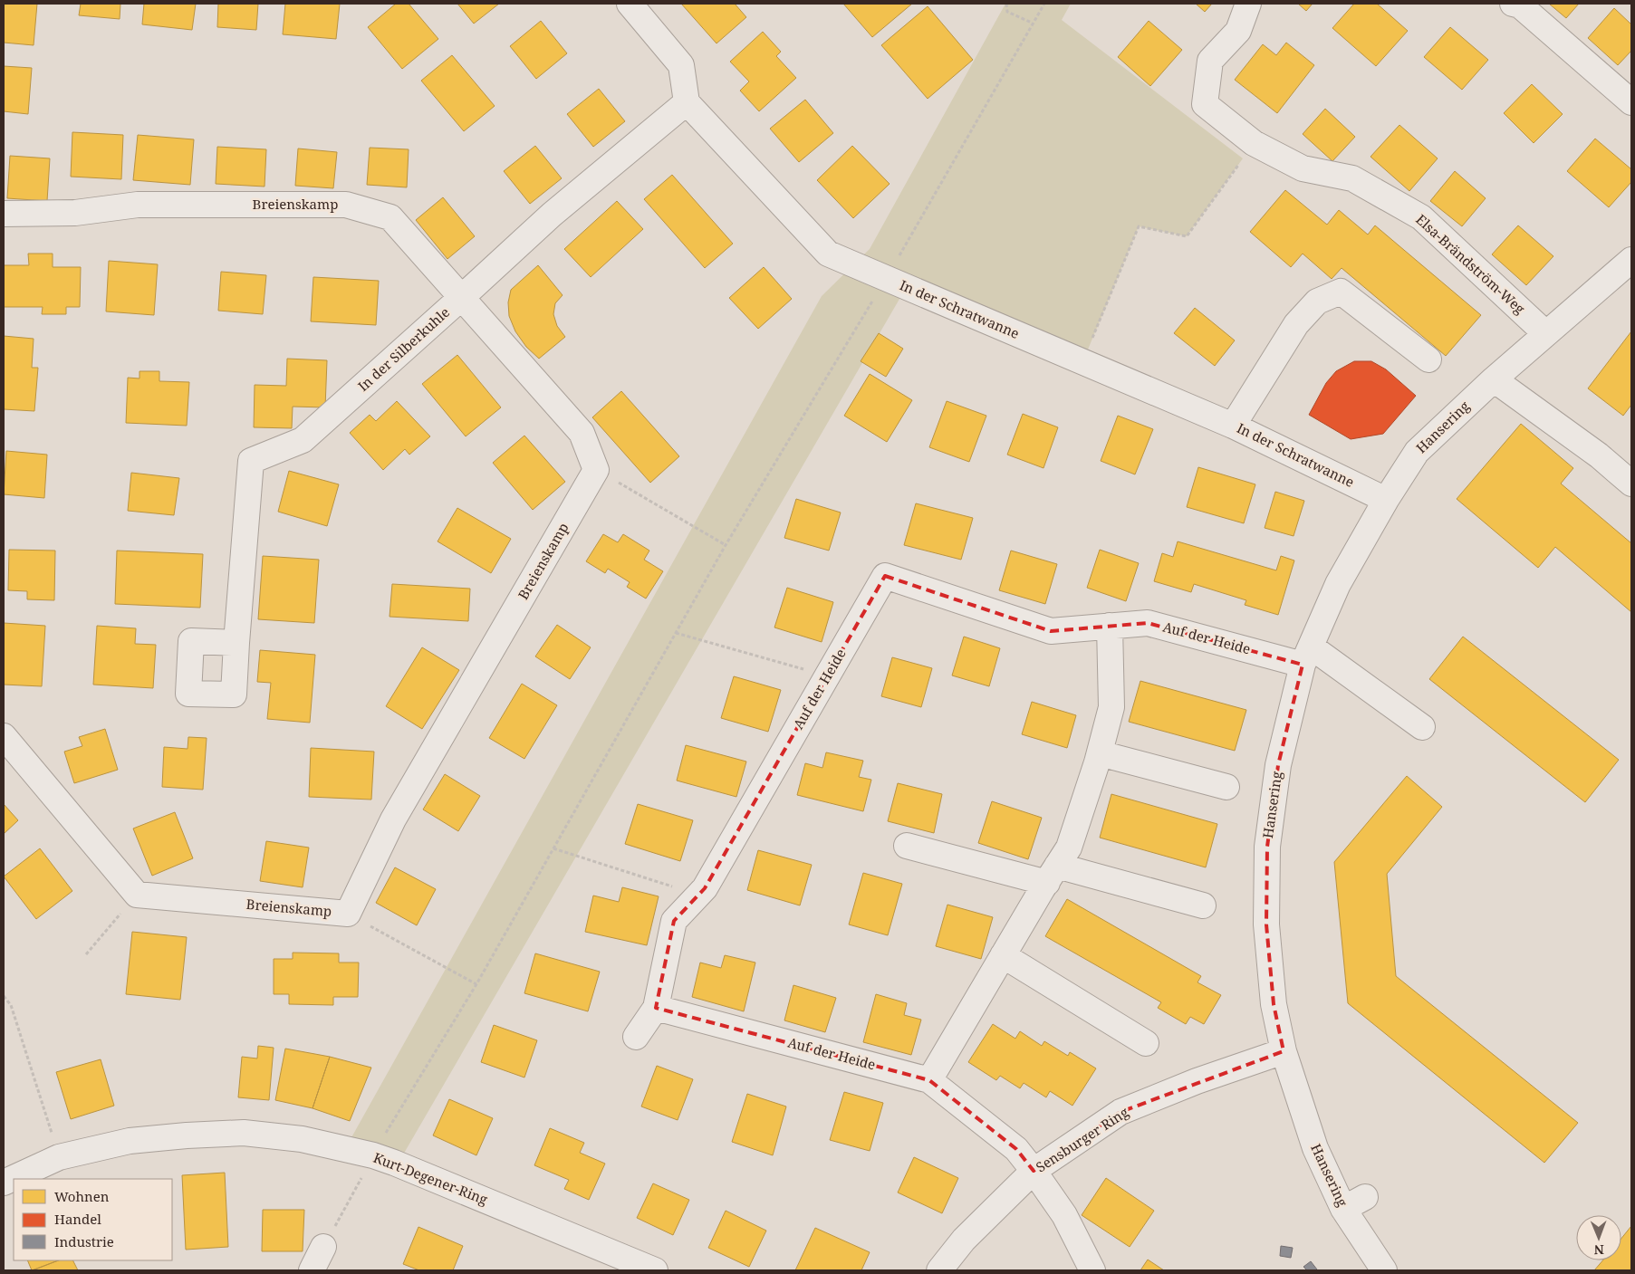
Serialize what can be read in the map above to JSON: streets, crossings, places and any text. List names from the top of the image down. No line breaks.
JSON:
{"streets":{"street":["Breienskamp","Elsa-Brändström-Weg","In der Schratwanne","In der Silberkuhle","Hansering","Auf der Heide","Sensburger Ring","Kurt-Degener-Ring"]},"crossings":[["Breienskamp","In der Silberkuhle"],["Elsa-Brändström-Weg","Hansering"],["In der Schratwanne","In der Silberkuhle"],["In der Schratwanne","Hansering"],["Hansering","Auf der Heide"],["Hansering","Sensburger Ring"],["Auf der Heide","Sensburger Ring"]],"legend":["Wohnen","Handel","Industrie"],"north":"bottom"}
